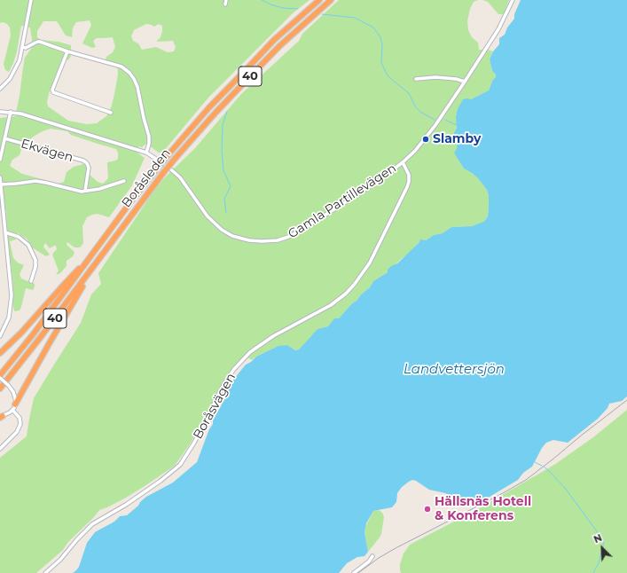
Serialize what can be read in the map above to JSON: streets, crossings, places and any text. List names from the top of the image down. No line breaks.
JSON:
{"streets":{"highway":["40","Boråsleden"],"street":["Ekvägen","Gamla Partillevägen","Boråsvägen"]},"crossings":[["40","Boråsleden"],["Ekvägen","Gamla Partillevägen"],["Gamla Partillevägen","Boråsvägen"]],"water":["Landvettersjön"],"places":["Slamby","Hällsnäs Hotell & Konferens"],"north":"top left"}
